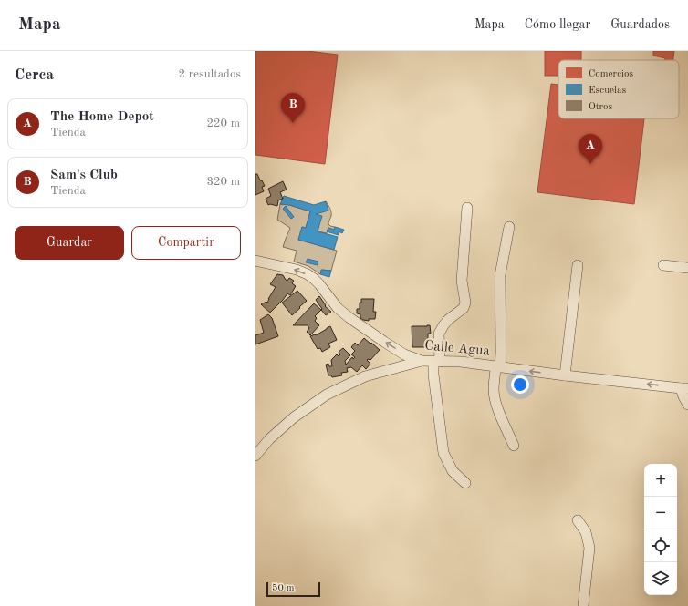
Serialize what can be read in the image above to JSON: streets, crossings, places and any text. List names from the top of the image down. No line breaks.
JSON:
{"streets":{"street":["Calle Agua"]},"one_way":["Calle Agua"],"legend":["Comercios","Escuelas","Otros"],"scale_bar":"50 m","page":{"header":"Mapa","nav":["Mapa","Cómo llegar","Guardados"],"heading":["Cerca","2 resultados"],"pins":["B","A"],"list":[{"mark":"A","name":"The Home Depot","note":"Tienda","value":"220 m"},{"mark":"B","name":"Sam's Club","note":"Tienda","value":"320 m"}],"buttons":["Guardar","Compartir"],"map_buttons":["+","−"],"scale":"50 m"}}
